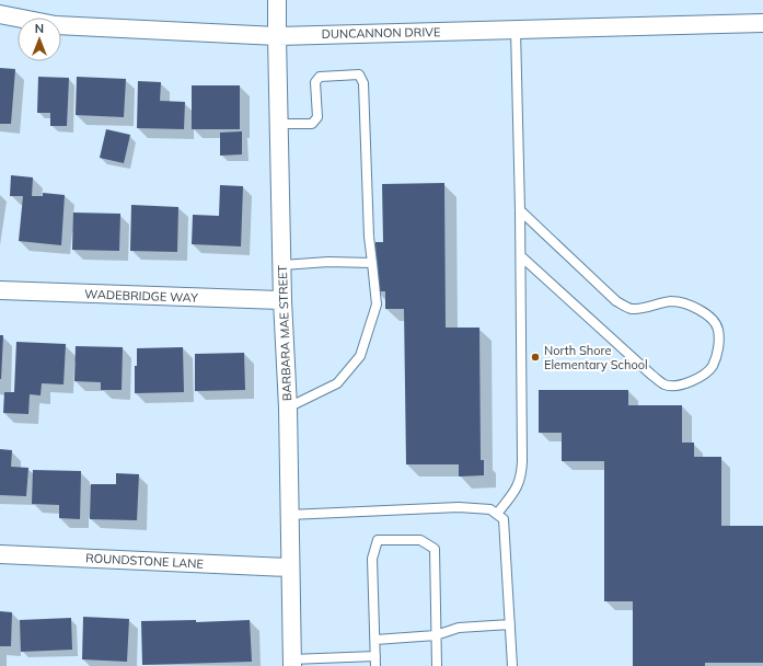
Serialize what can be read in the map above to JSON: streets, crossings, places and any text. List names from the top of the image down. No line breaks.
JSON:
{"streets":{"street":["DUNCANNON DRIVE","WADEBRIDGE WAY","BARBARA MAE STREET","ROUNDSTONE LANE"]},"crossings":[["DUNCANNON DRIVE","BARBARA MAE STREET"],["WADEBRIDGE WAY","BARBARA MAE STREET"],["BARBARA MAE STREET","ROUNDSTONE LANE"]],"places":["North Shore Elementary School"],"north":"top"}
